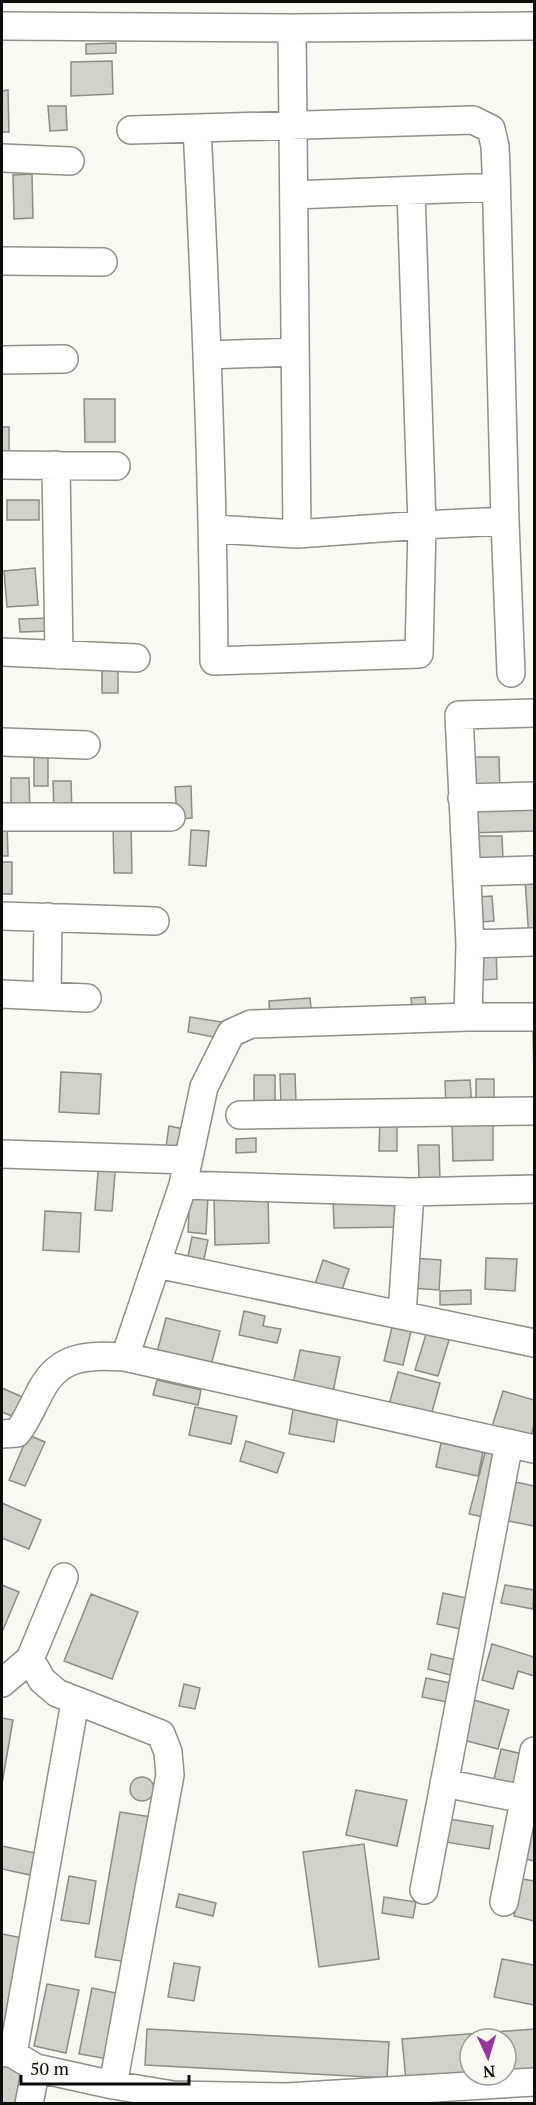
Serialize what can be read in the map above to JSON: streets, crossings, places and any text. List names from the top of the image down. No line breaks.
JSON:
{"scale_bar":"50 m","north":"bottom"}
